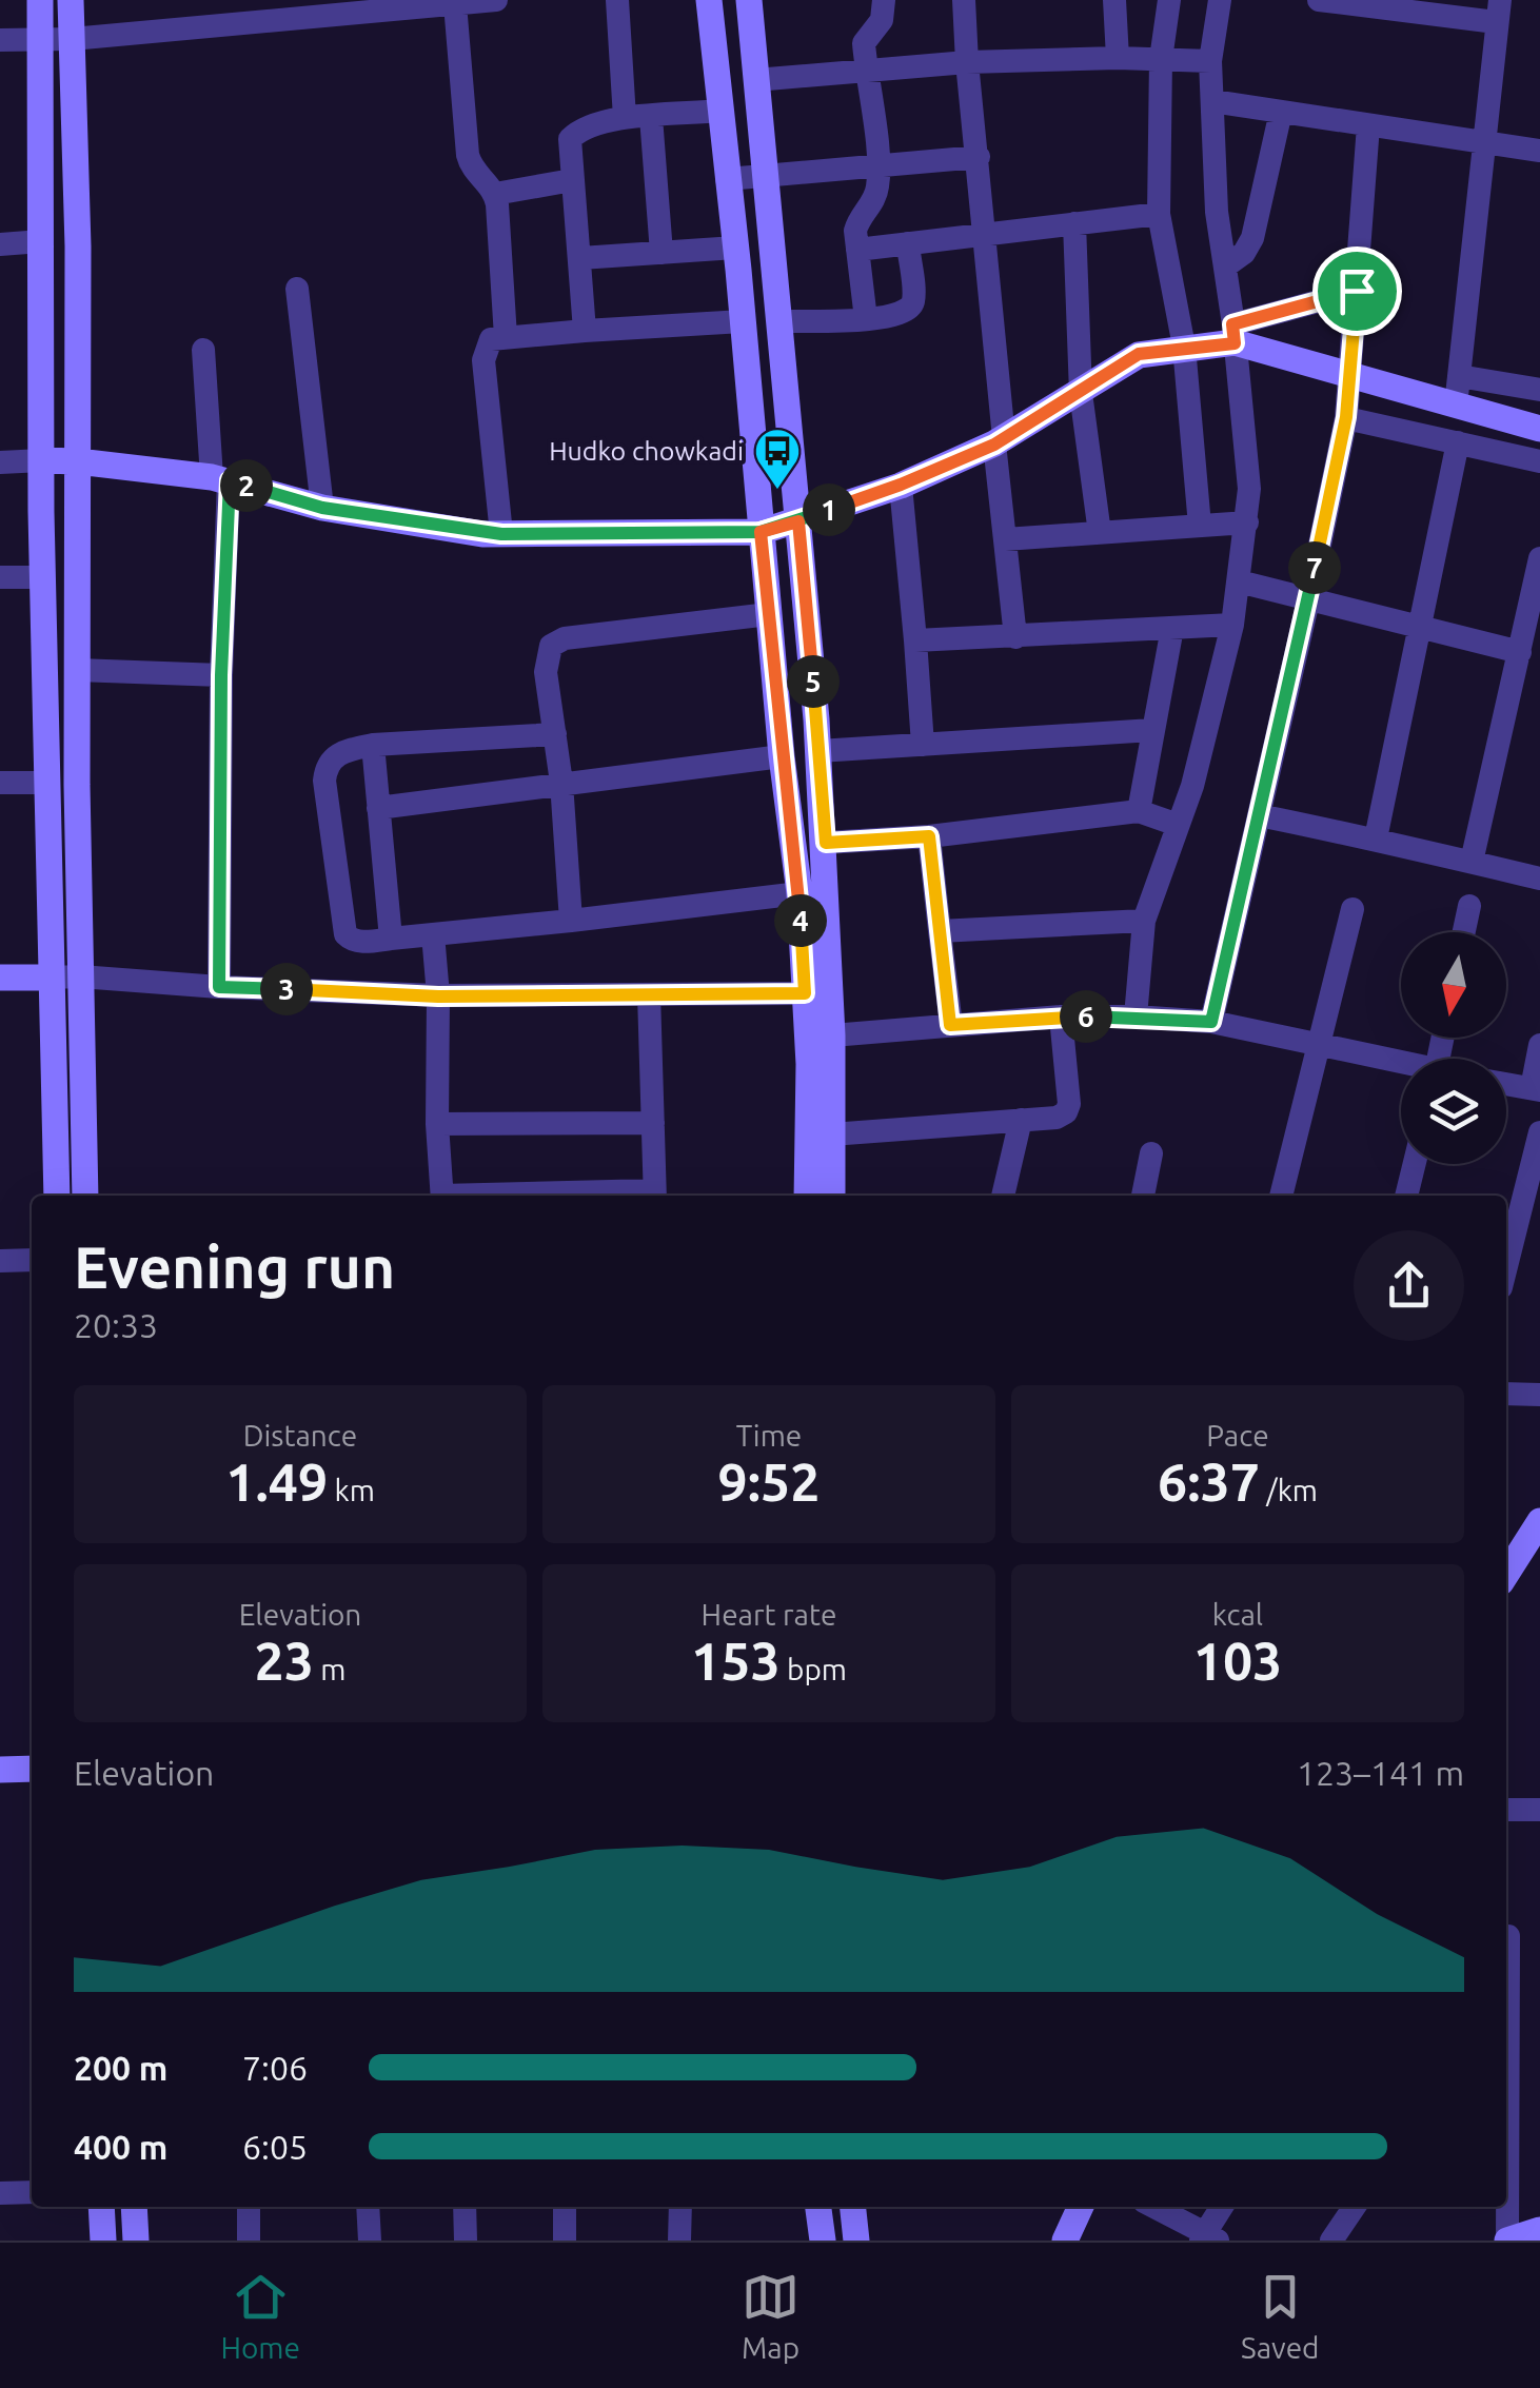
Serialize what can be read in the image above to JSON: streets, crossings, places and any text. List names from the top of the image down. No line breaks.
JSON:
{"places":{"bus stop":["Hudko chowkadi"]},"north":"bottom","page":{"pins":["2","1","7","5","4","3","6"],"heading":["Evening run","20:33"],"stats":[["Distance","1.49 km"],["Time","9:52"],["Pace","6:37 /km"],["Elevation","23 m"],["Heart rate","153 bpm"],["kcal","103"]],"chart":["Elevation","123–141 m"],"list":[{"name":"200 m","note":"7:06"},{"name":"400 m","note":"6:05"}],"tabs":["Home","Map","Saved"]}}
